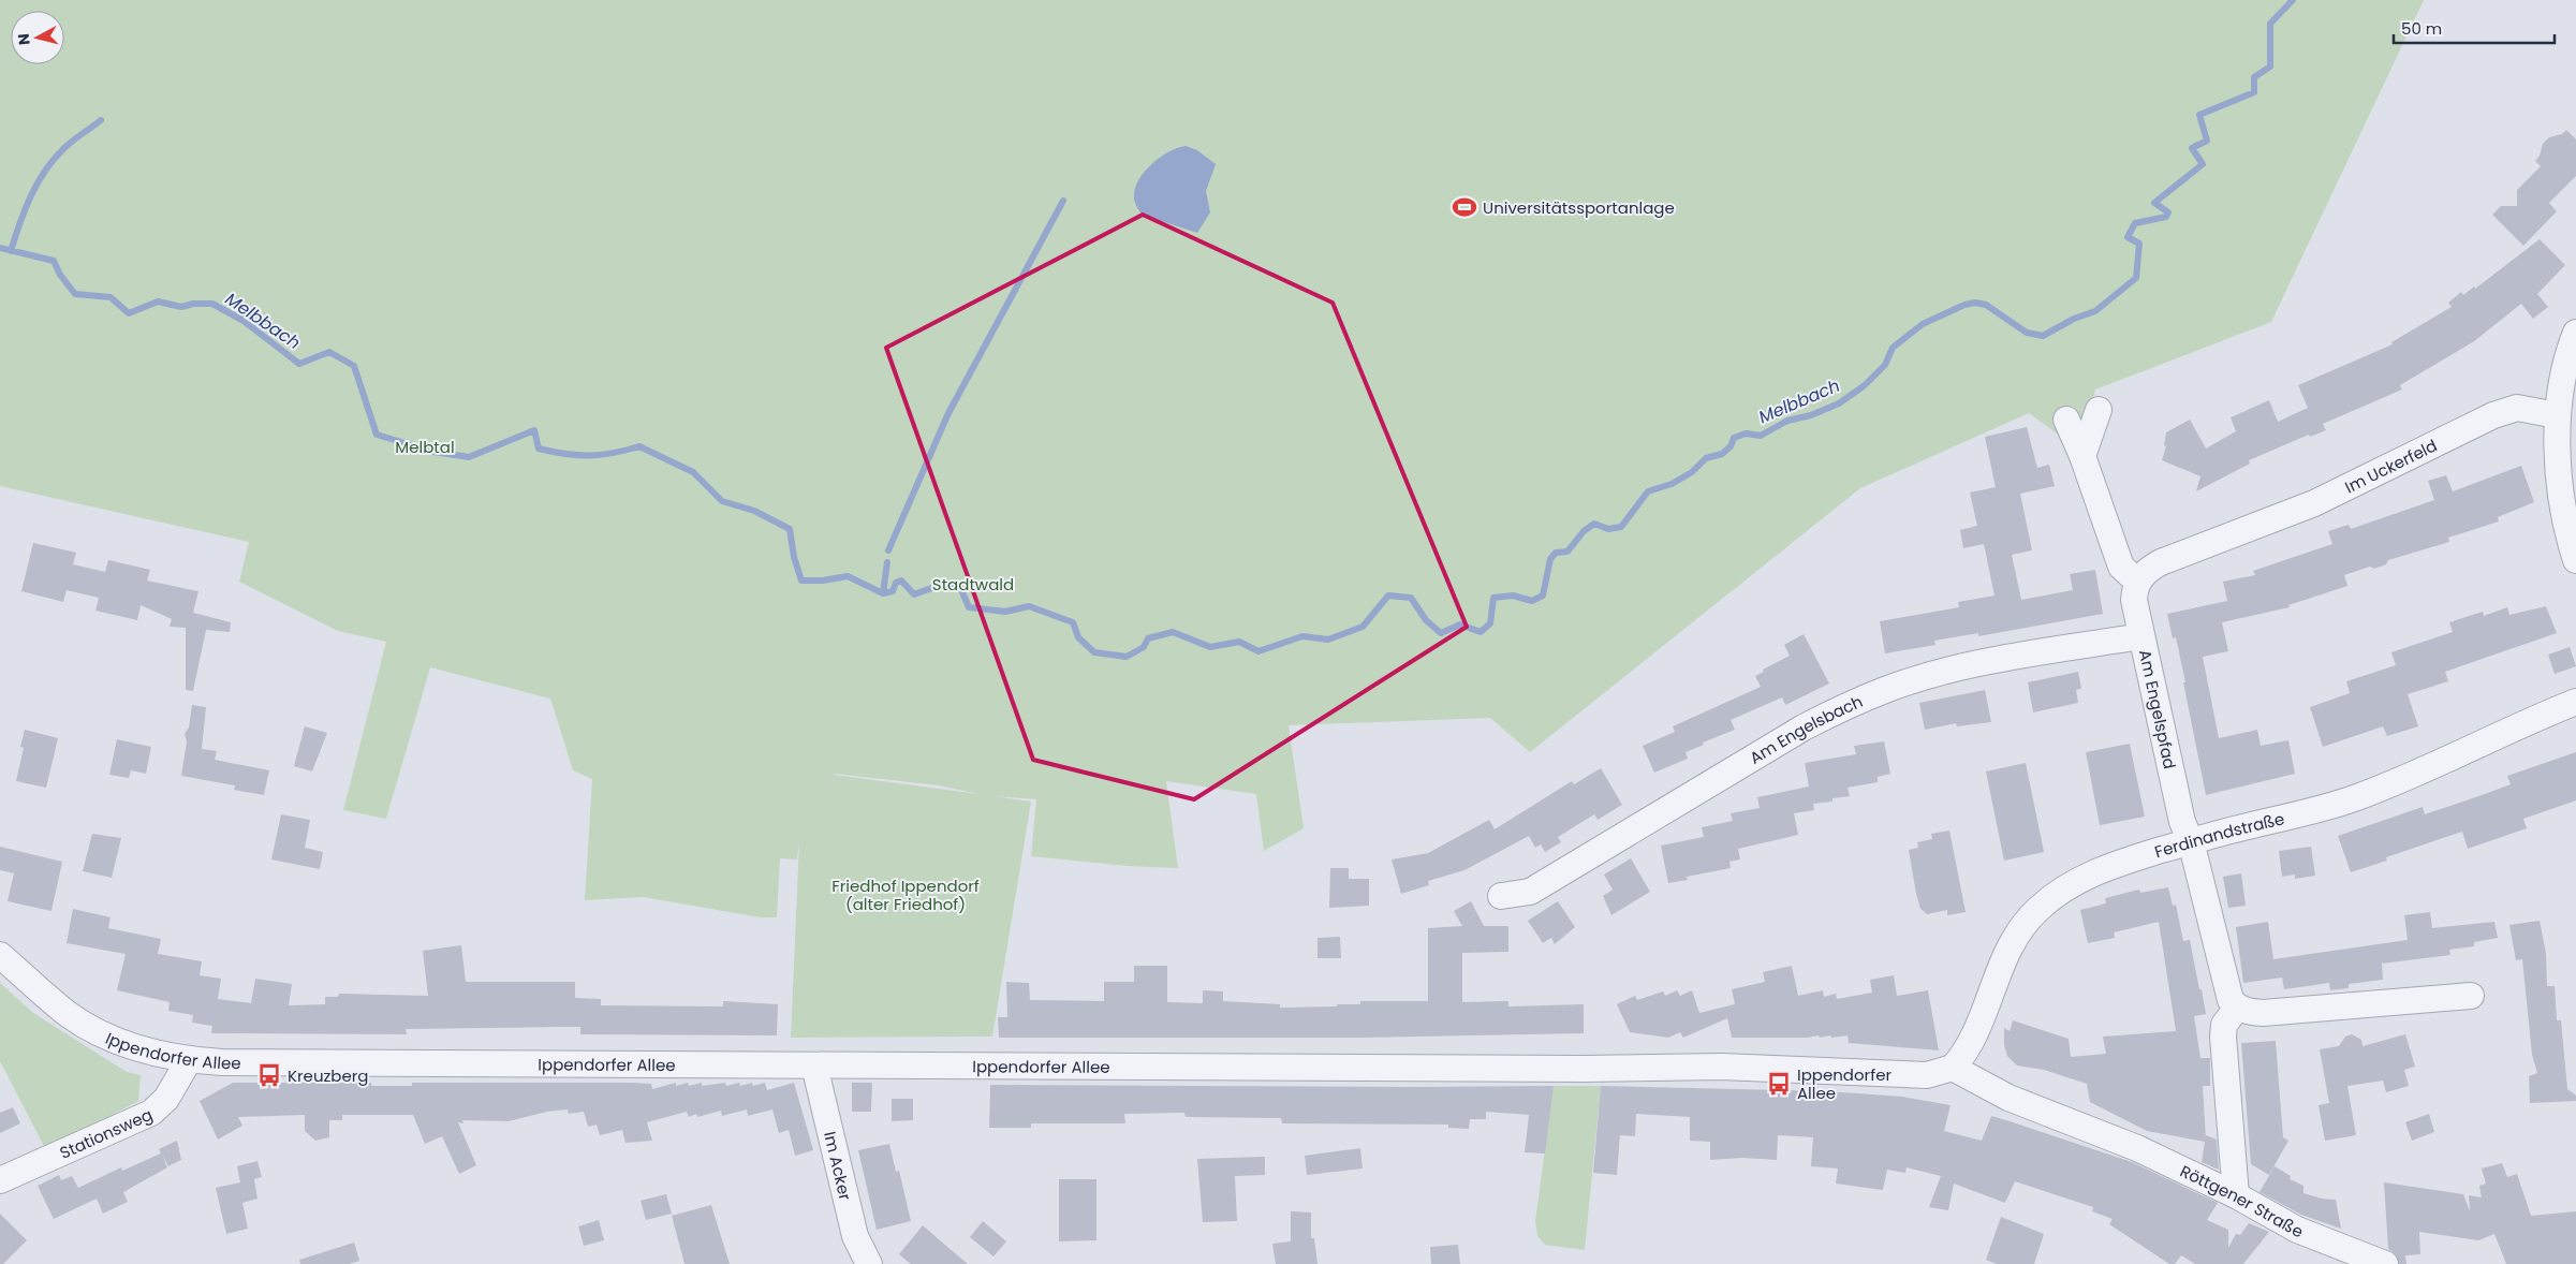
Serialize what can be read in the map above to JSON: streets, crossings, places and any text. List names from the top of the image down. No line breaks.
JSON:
{"streets":{"street":["Im Uckerfeld","Am Engelspfad","Am Engelsbach","Ferdinandstraße","Ippendorfer Allee","Stationsweg","Im Acker","Röttgener Straße"]},"crossings":[["Im Uckerfeld","Am Engelspfad"],["Am Engelspfad","Am Engelsbach"],["Am Engelspfad","Ferdinandstraße"],["Ferdinandstraße","Ippendorfer Allee"],["Ferdinandstraße","Röttgener Straße"],["Ippendorfer Allee","Stationsweg"],["Ippendorfer Allee","Im Acker"],["Ippendorfer Allee","Röttgener Straße"]],"water":["Melbbach"],"parks":["Melbtal","Stadtwald","Friedhof Ippendorf (alter Friedhof)"],"places":{"sports":["Universitätssportanlage"],"bus stop":["Kreuzberg","Ippendorfer Allee"]},"scale_bar":"50 m","north":"left"}
